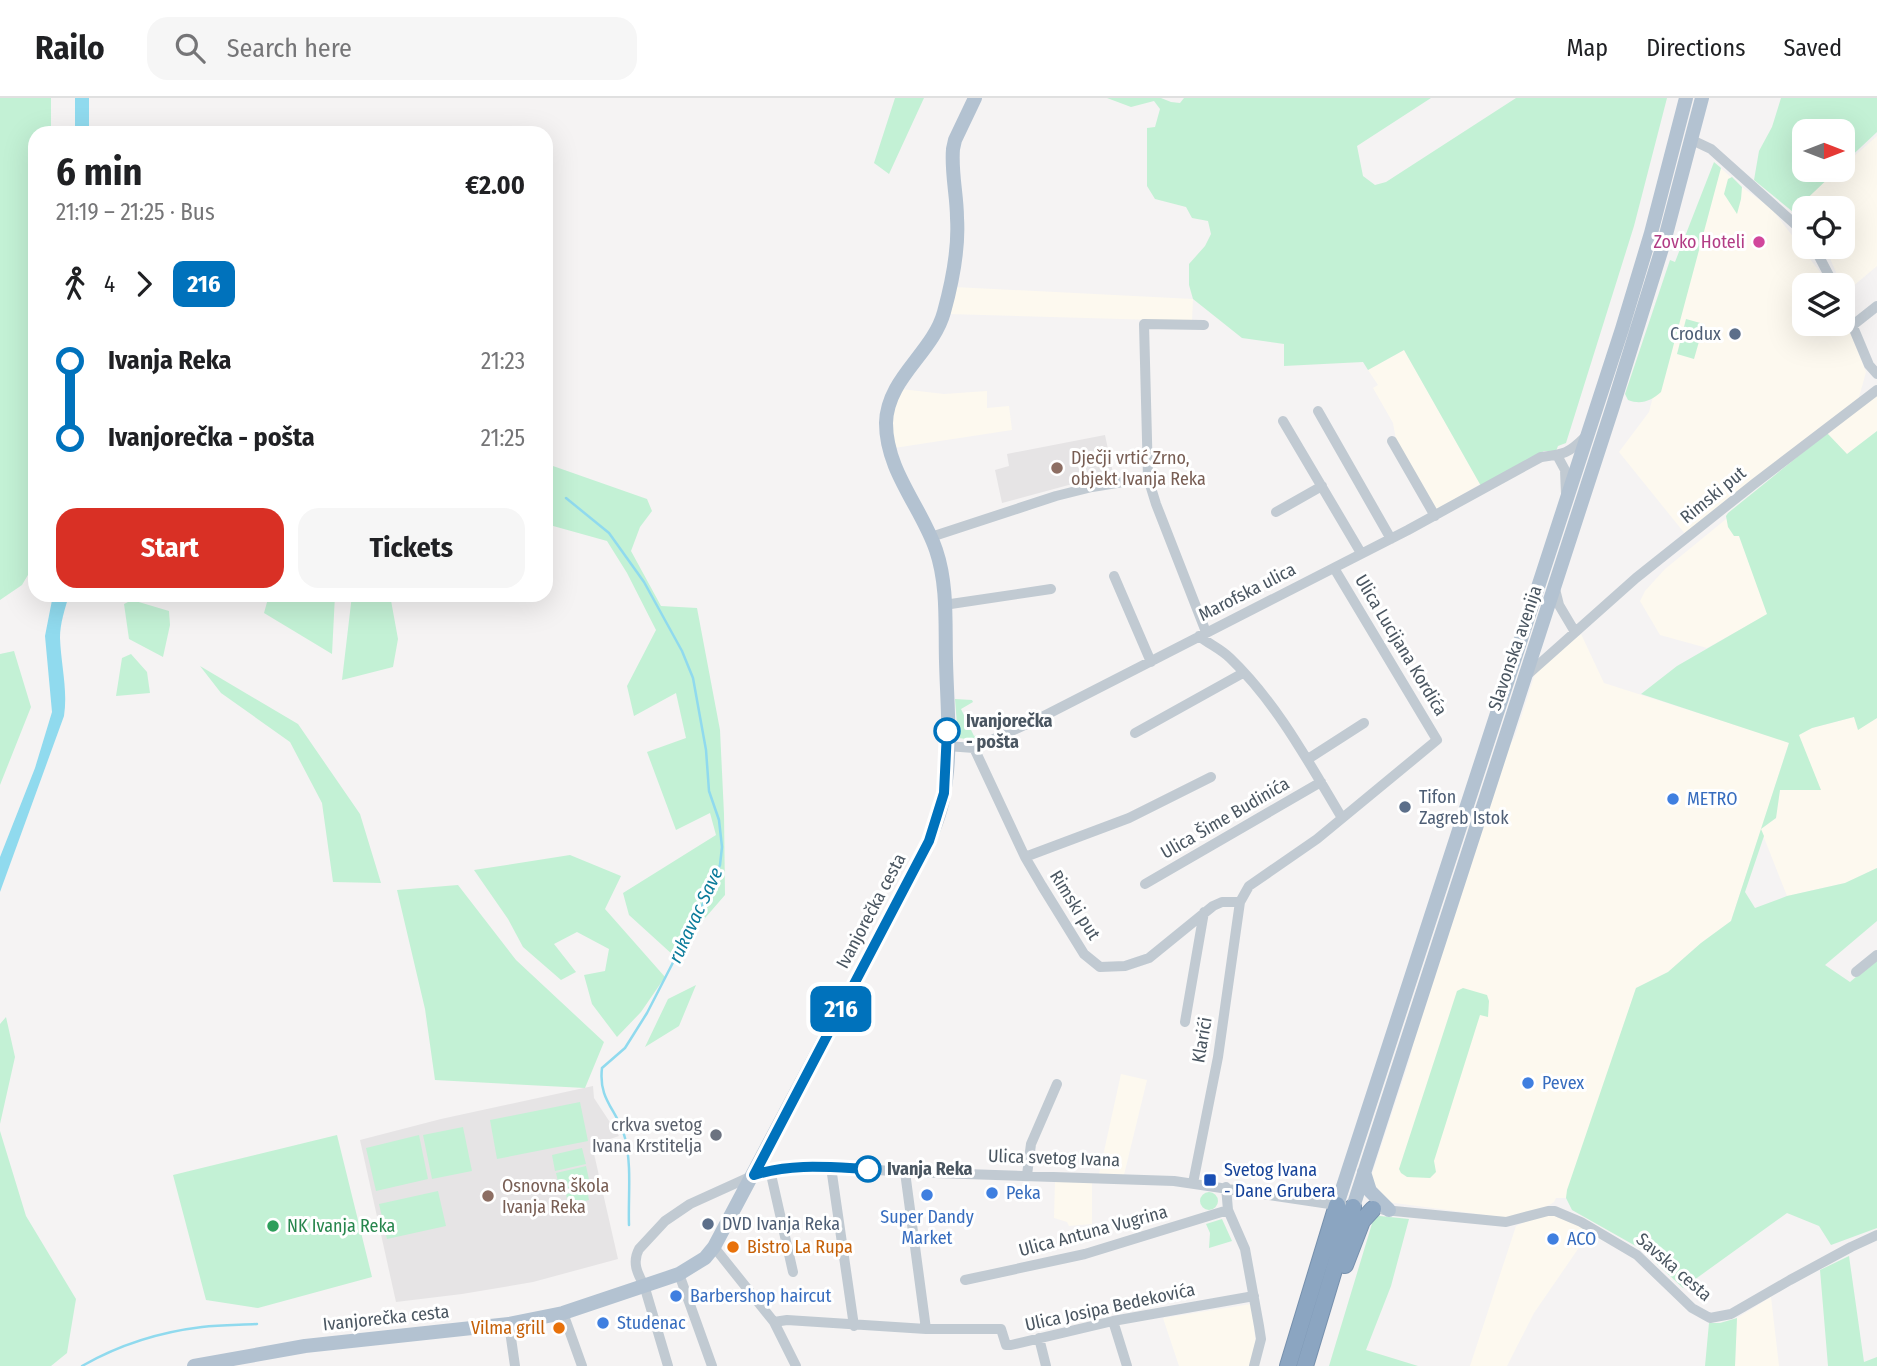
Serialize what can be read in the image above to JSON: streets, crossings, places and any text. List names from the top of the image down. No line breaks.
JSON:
{"streets":{"main road":["Slavonska avenija","Ivanjorečka cesta"],"street":["Rimski put","Marofska ulica","Ulica Lucijana Kordića","Ulica Šime Budinića","Klarići","Ulica svetog Ivana","Ulica Antuna Vugrina","Savska cesta","Ulica Josipa Bedekovića"]},"crossings":[["Rimski put","Marofska ulica"],["Rimski put","Slavonska avenija"],["Rimski put","Klarići"],["Marofska ulica","Ulica Lucijana Kordića"],["Marofska ulica","Ivanjorečka cesta"],["Slavonska avenija","Ulica svetog Ivana"],["Slavonska avenija","Savska cesta"],["Ivanjorečka cesta","Ulica svetog Ivana"],["Klarići","Ulica svetog Ivana"],["Ulica svetog Ivana","Savska cesta"]],"water":["rukavac Save"],"places":{"other":["Zovko Hoteli","Crodux","Dječji vrtić Zrno, objekt Ivanja Reka","Ivanjorečka - pošta","METRO","Tifon Zagreb Istok","Pevex","crkva svetog Ivana Krstitelja","Ivanja Reka","Peka","Super Dandy Market","Osnovna škola Ivanja Reka","DVD Ivanja Reka","NK Ivanja Reka","ACO","Bistro La Rupa","Barbershop haircut","Studenac","Vilma grill"],"transit":["Svetog Ivana - Dane Grubera"]},"lines":["bus line 216"],"north":"right","page":{"header":"Railo","search":"Search here","nav":["Map","Directions","Saved"],"on_map":"216","heading":["6 min","21:19 – 21:25 · Bus","€2.00"],"legs":["4","216"],"list":[{"name":"Ivanja Reka","value":"21:23"},{"name":"Ivanjorečka - pošta","value":"21:25"}],"buttons":["Start","Tickets"]}}
